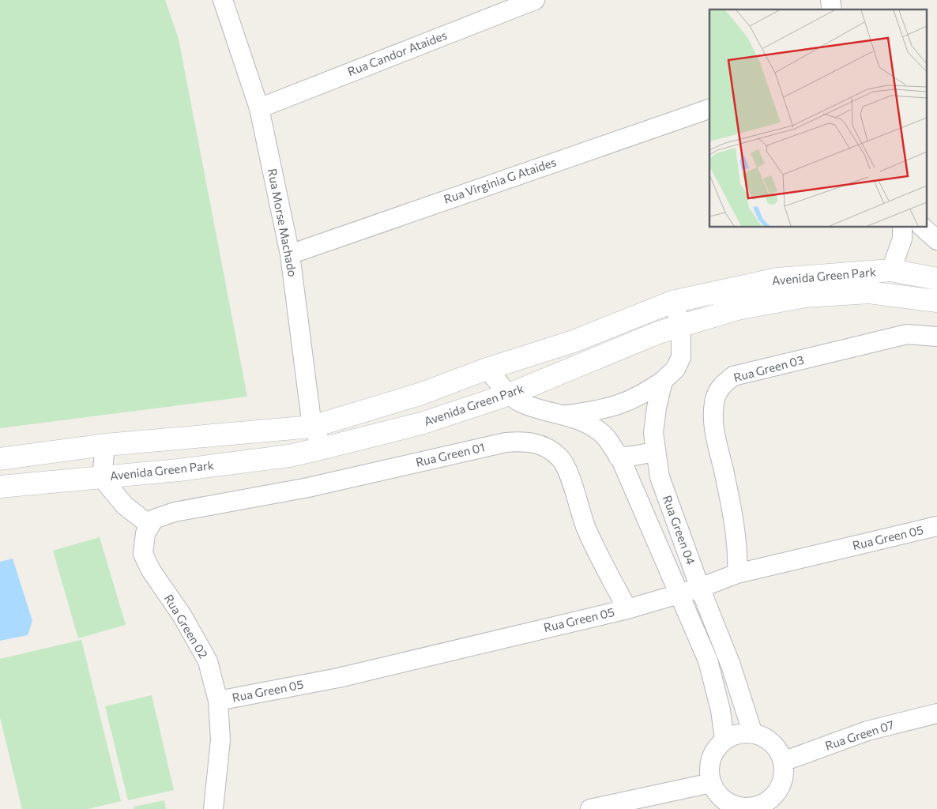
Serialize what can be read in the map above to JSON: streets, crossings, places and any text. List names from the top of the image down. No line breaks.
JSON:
{"streets":{"street":["Rua Candor Ataides","Rua Virginia G Ataides","Rua Morse Machado","Avenida Green Park","Rua Green 03","Rua Green 01","Rua Green 04","Rua Green 05","Rua Green 02","Rua Green 07"]},"crossings":[["Rua Candor Ataides","Rua Morse Machado"],["Rua Virginia G Ataides","Rua Morse Machado"],["Rua Morse Machado","Avenida Green Park"],["Avenida Green Park","Rua Green 04"],["Rua Green 03","Rua Green 05"],["Rua Green 01","Rua Green 05"],["Rua Green 01","Rua Green 02"],["Rua Green 04","Rua Green 05"],["Rua Green 04","Rua Green 07"],["Rua Green 05","Rua Green 02"]]}
